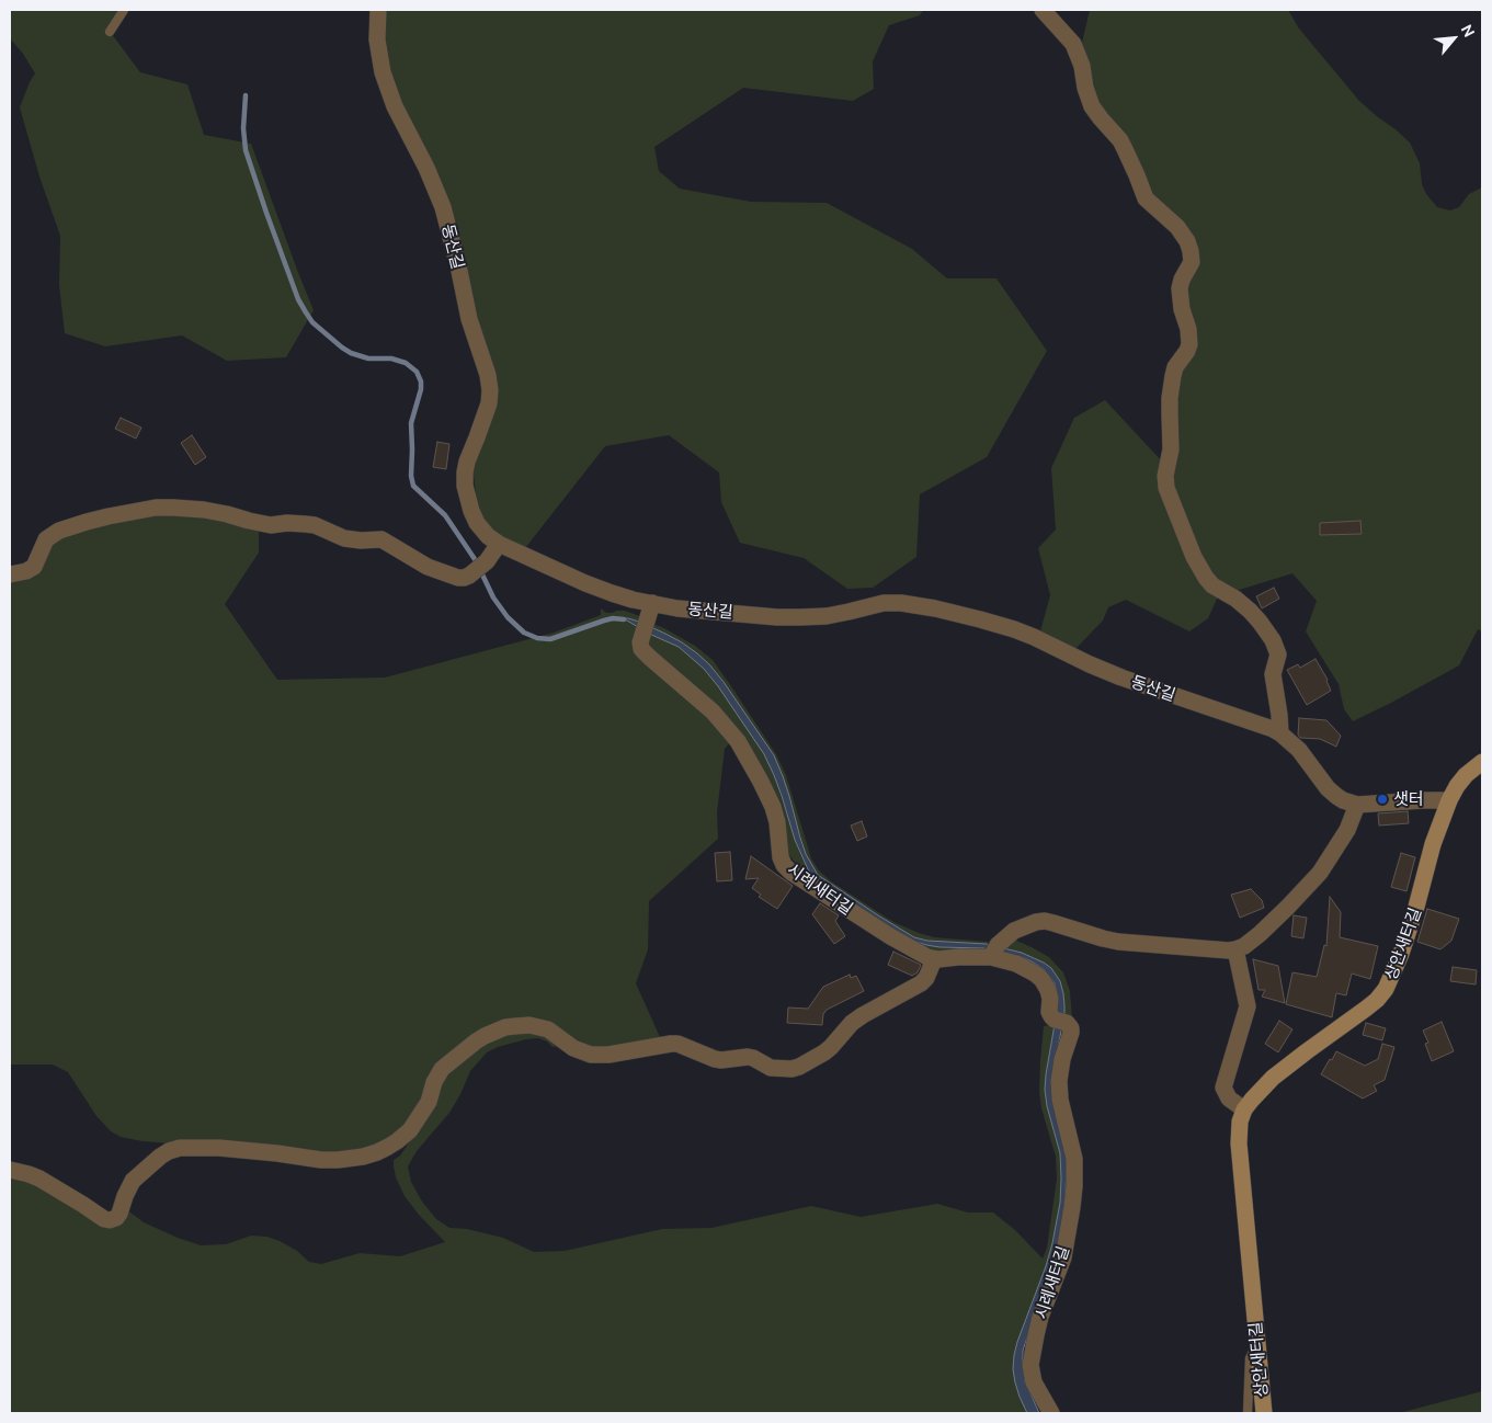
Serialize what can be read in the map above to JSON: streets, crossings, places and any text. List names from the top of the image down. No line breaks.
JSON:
{"streets":{"street":["동산길","시례새터길","상안새터길"]},"crossings":[["동산길","시례새터길"]],"places":["샛터"],"north":"top right"}
